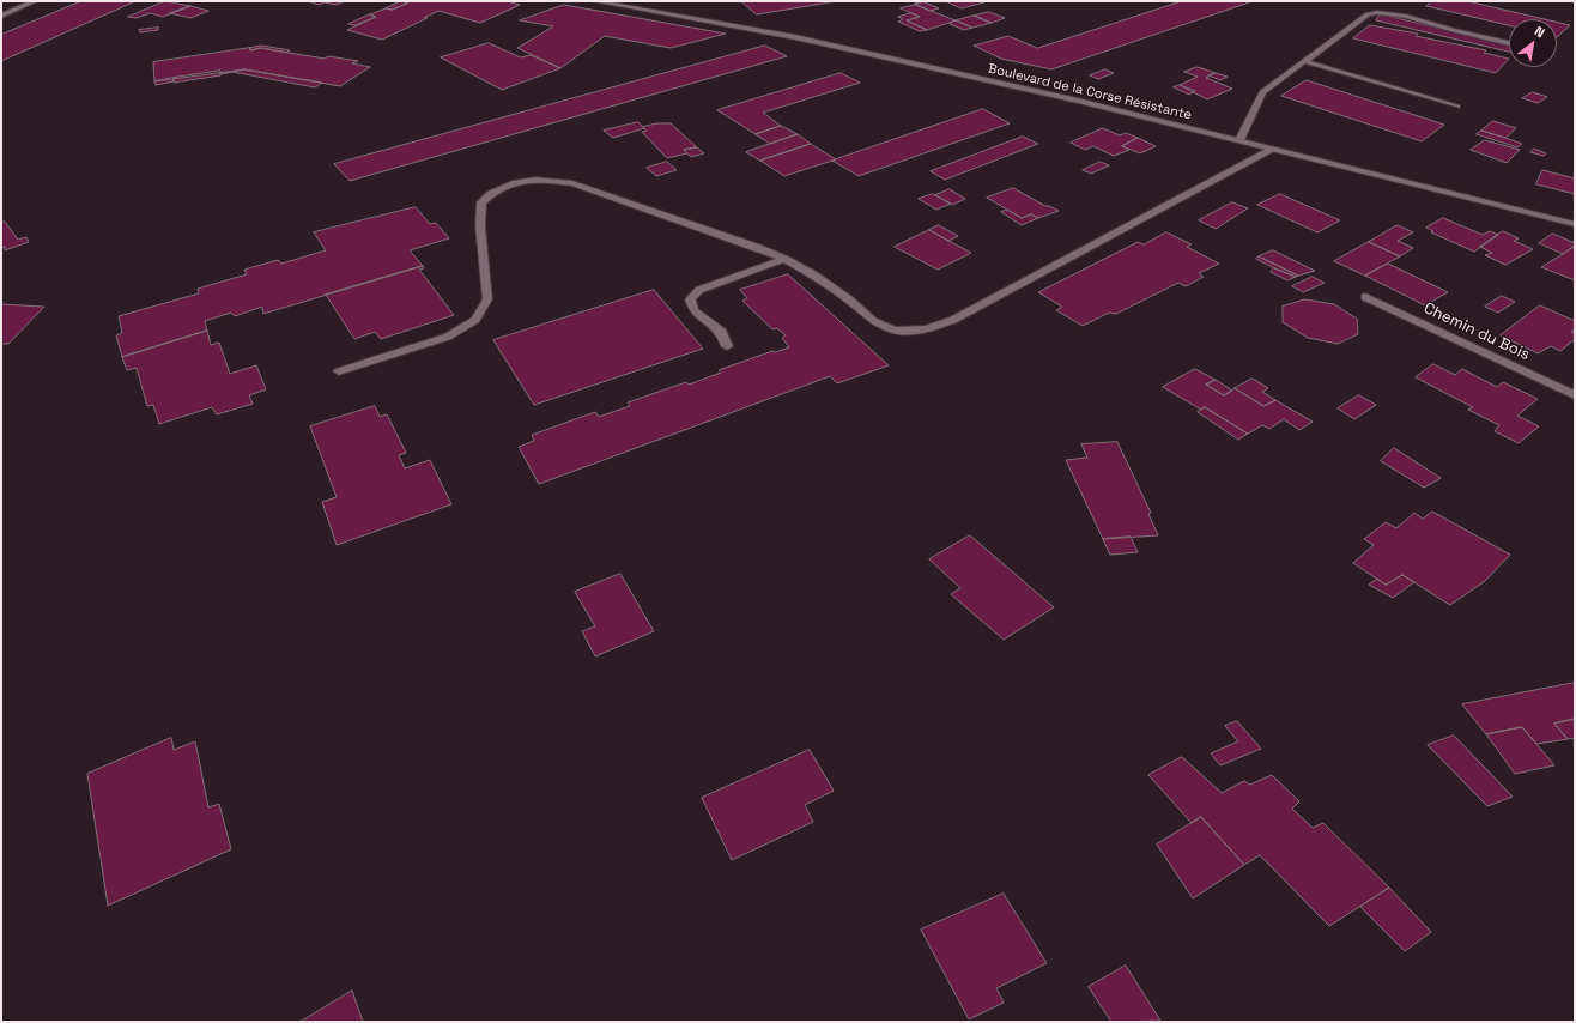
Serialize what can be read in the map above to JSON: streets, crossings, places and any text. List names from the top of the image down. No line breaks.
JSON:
{"streets":{"street":["Boulevard de la Corse Résistante","Chemin du Bois"]},"north":"top right"}
